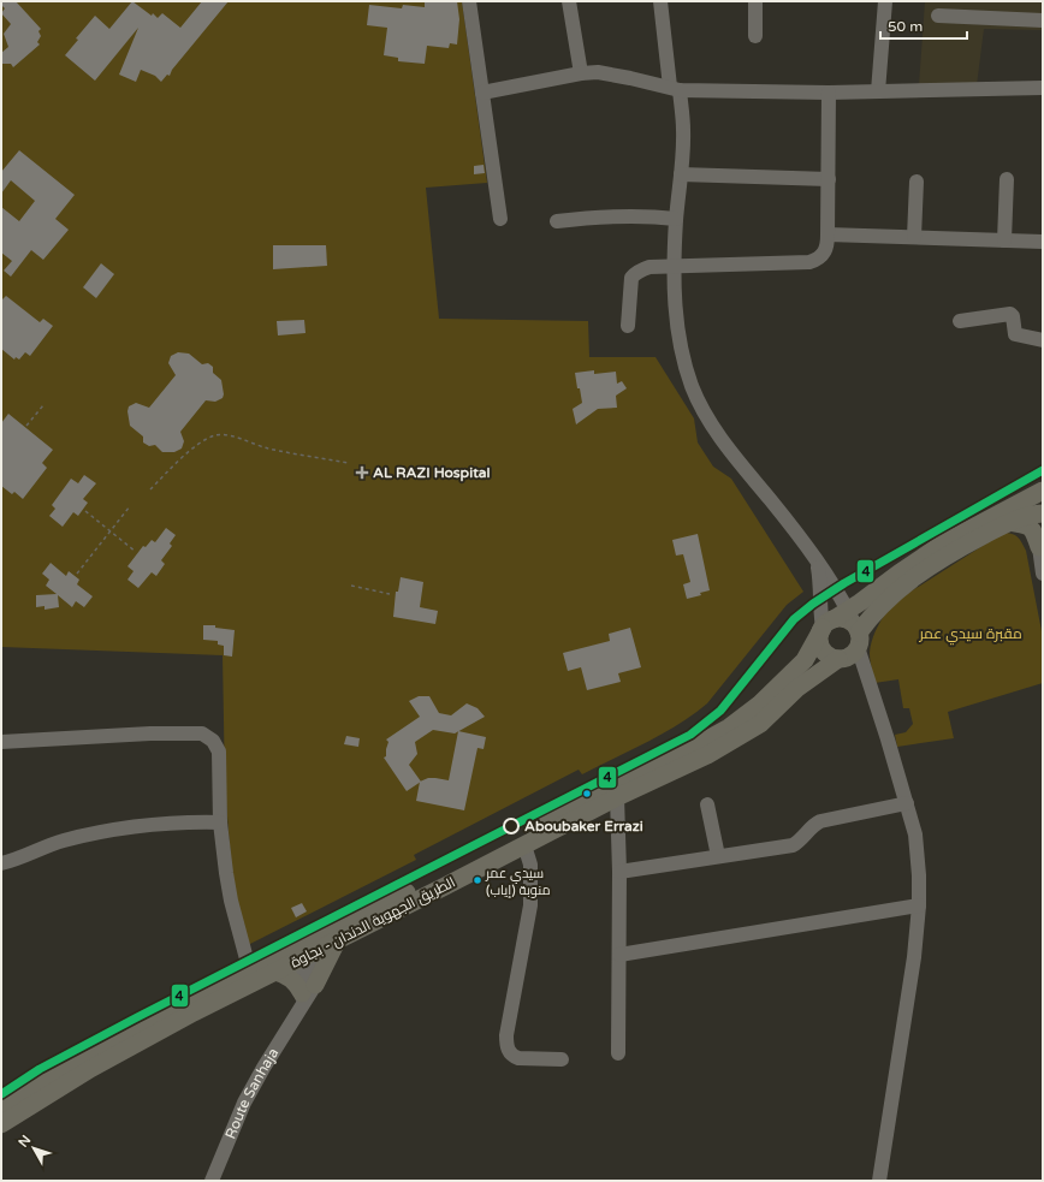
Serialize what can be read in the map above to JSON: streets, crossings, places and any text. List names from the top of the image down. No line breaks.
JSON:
{"streets":{"main road":["الطريق الجهوية الدندان - بجاوة"],"street":["Route Sanhaja"]},"parks":["مقبرة سيدي عمر"],"places":{"health":["AL RAZI Hospital"],"other":["Aboubaker Errazi","سيدي عمر منوبة (إياب)"]},"lines":["transit line 4"],"scale_bar":"50 m","north":"top left"}
